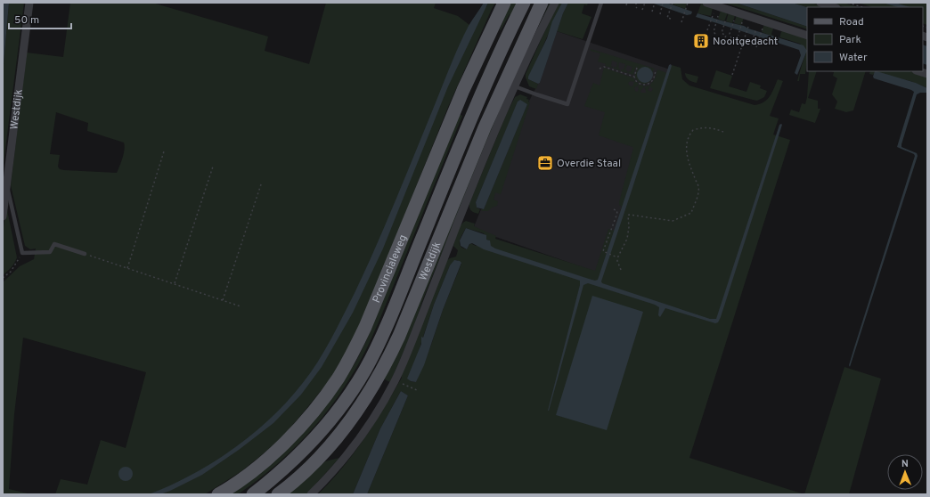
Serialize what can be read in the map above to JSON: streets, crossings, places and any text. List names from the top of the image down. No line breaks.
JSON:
{"streets":{"main road":["Westdijk","Provincialeweg"]},"places":{"building":["Nooitgedacht"],"office":["Overdie Staal"]},"legend":["Road","Park","Water"],"scale_bar":"50 m","north":"top"}
